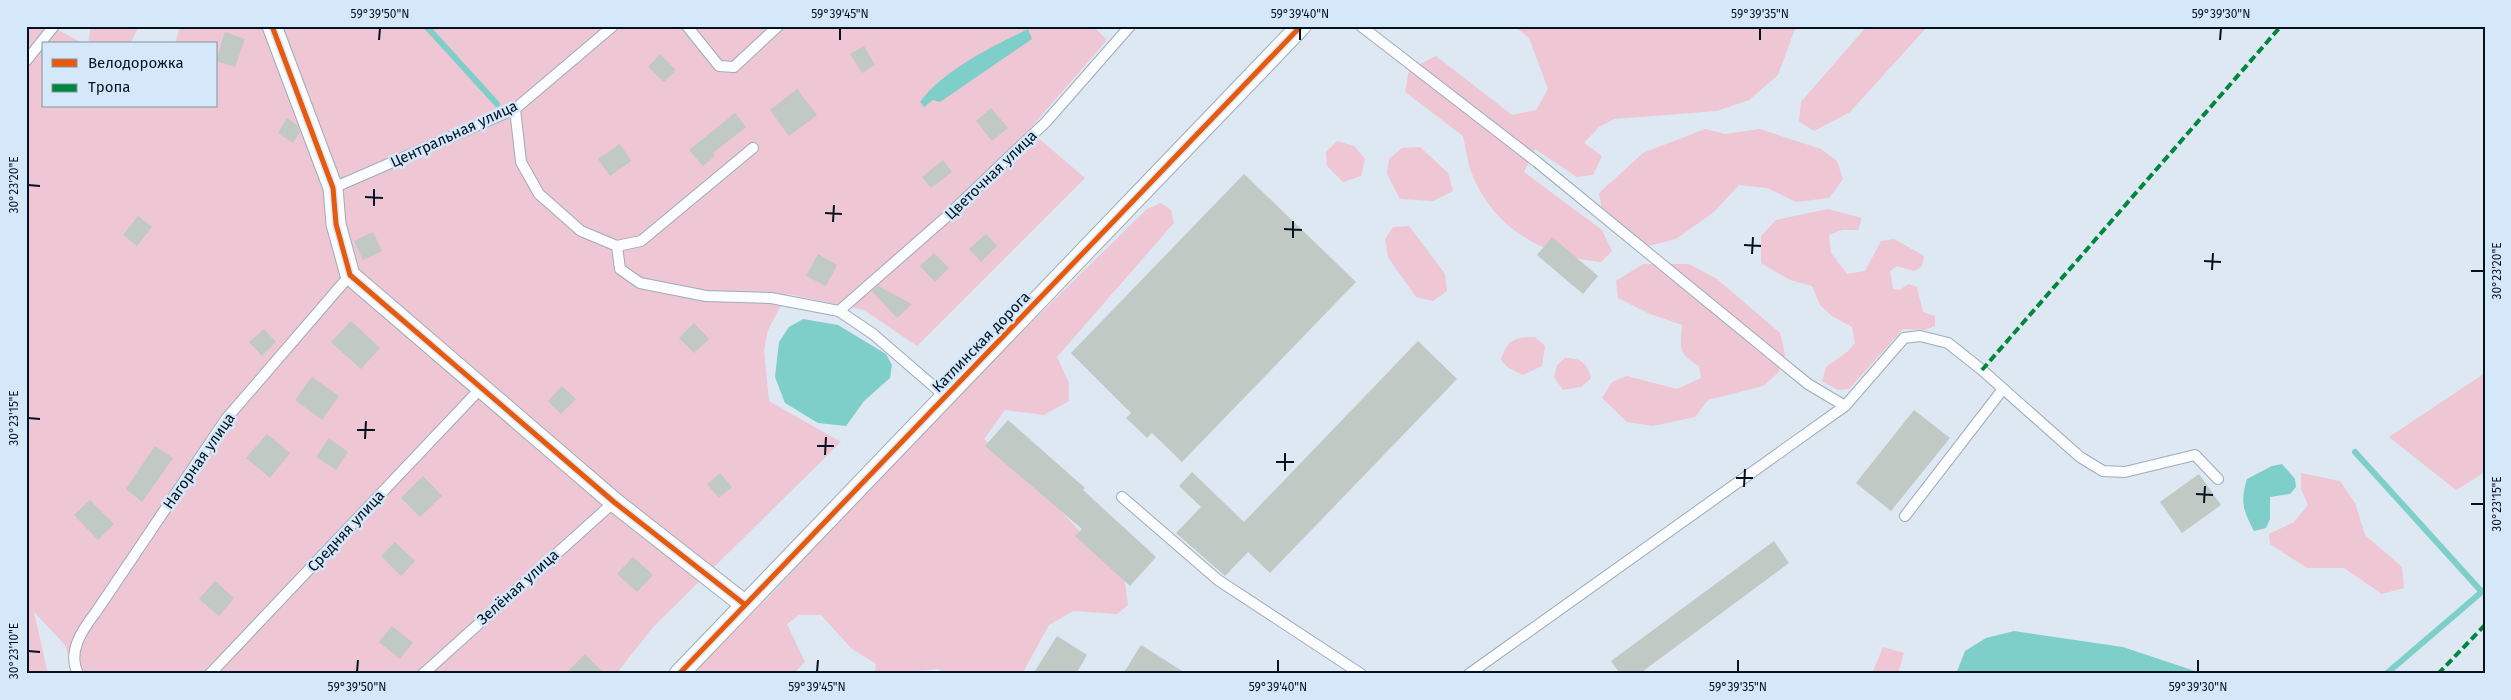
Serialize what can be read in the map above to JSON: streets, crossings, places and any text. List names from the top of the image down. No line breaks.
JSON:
{"streets":{"street":["Катлинская дорога"],"lane":["Центральная улица","Цветочная улица","Нагорная улица","Средняя улица","Зелёная улица"]},"legend":["Велодорожка","Тропа"],"coordinates":["59°39'50\"N","59°39'45\"N","59°39'40\"N","59°39'35\"N","59°39'30\"N","30°23'20\"E","30°23'15\"E","30°23'10\"E"]}
